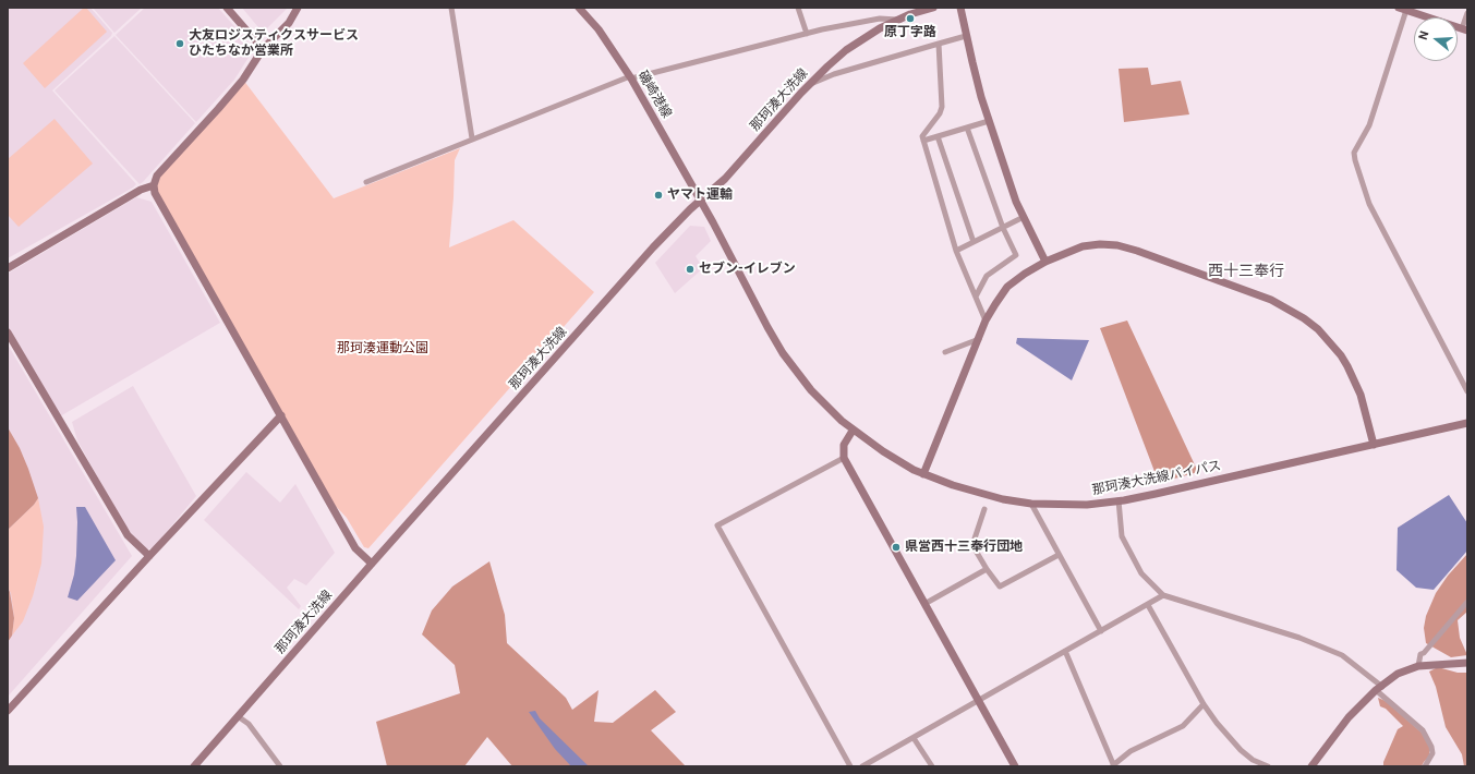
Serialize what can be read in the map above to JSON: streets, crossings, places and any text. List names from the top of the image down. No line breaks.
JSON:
{"streets":{"street":["磯崎港線","那珂湊大洗線","那珂湊大洗線バイパス"]},"crossings":[["磯崎港線","那珂湊大洗線"],["磯崎港線","那珂湊大洗線バイパス"],["那珂湊大洗線","那珂湊大洗線バイパス"]],"districts":["西十三奉行"],"parks":["那珂湊運動公園"],"places":["原丁字路","大友ロジスティクスサービス ひたちなか営業所","ヤマト運輸","セブン-イレブン","県営西十三奉行団地"],"north":"left"}
